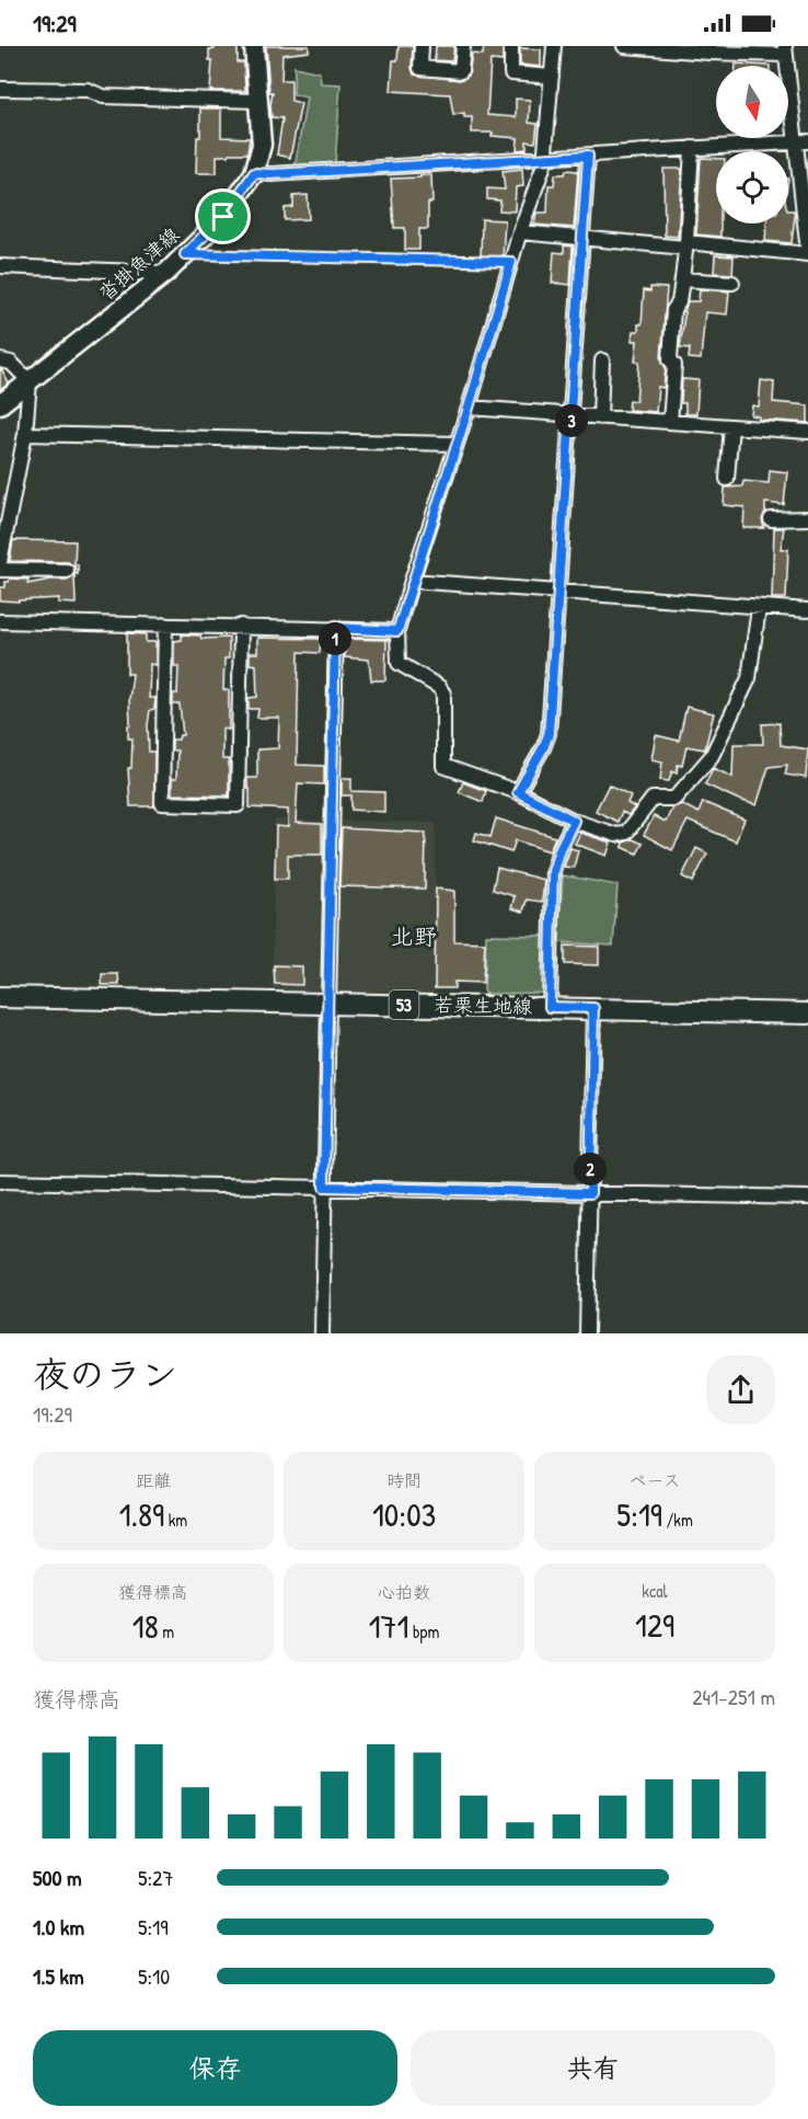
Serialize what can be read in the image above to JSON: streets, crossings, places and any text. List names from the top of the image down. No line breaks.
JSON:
{"streets":{"main road":["沓掛魚津線","53","若栗生地線"]},"districts":["北野"],"north":"bottom","page":{"status":"19:29","pins":["3","1","2"],"heading":["夜のラン","19:29"],"stats":[["距離","1.89 km"],["時間","10:03"],["ペース","5:19 /km"],["獲得標高","18 m"],["心拍数","171 bpm"],["kcal","129"]],"chart":["獲得標高","241–251 m"],"list":[{"name":"500 m","note":"5:27"},{"name":"1.0 km","note":"5:19"},{"name":"1.5 km","note":"5:10"}],"buttons":["保存","共有"]}}
